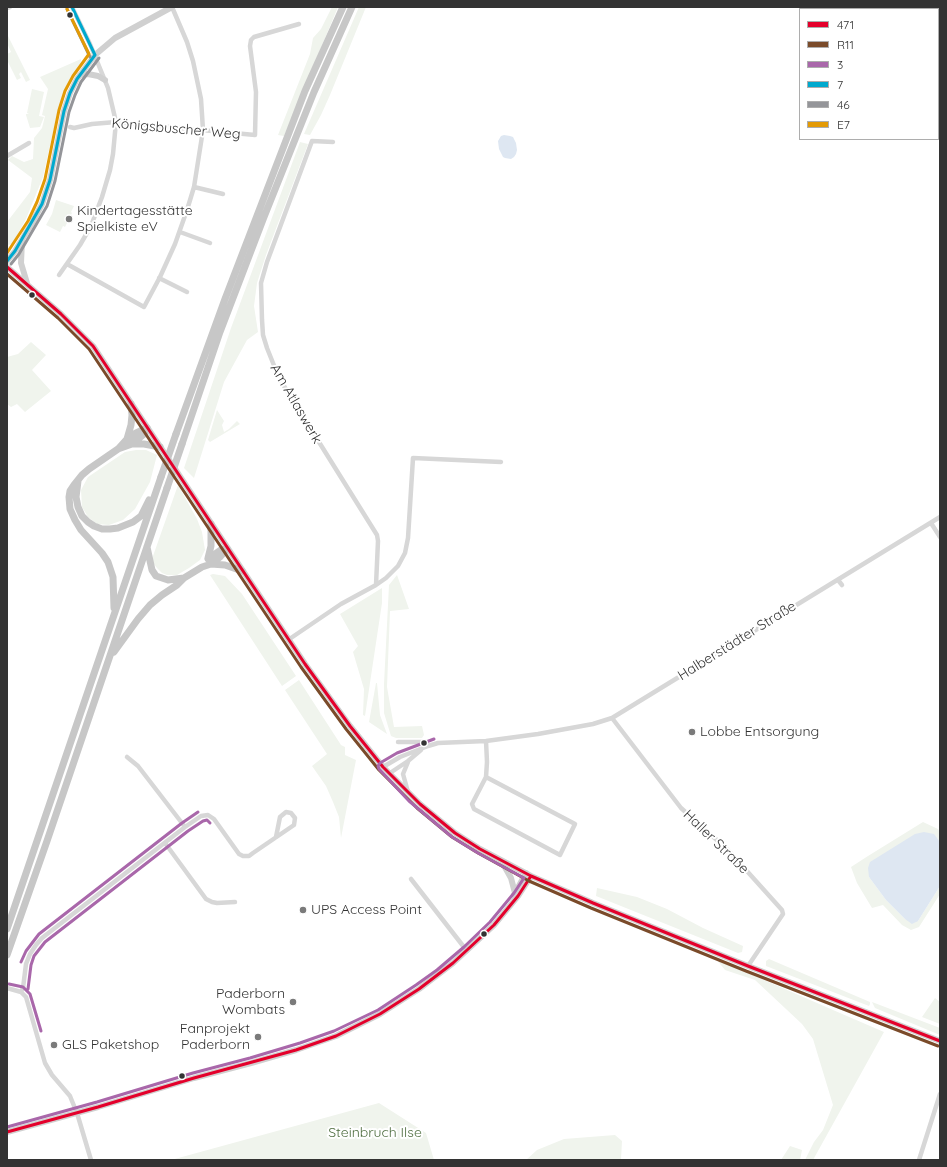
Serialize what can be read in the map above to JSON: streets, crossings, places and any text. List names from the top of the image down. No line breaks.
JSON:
{"streets":{"street":["Königsbuscher Weg","Am Atlaswerk","Halberstädter Straße","Haller Straße"]},"crossings":[["Halberstädter Straße","Haller Straße"]],"parks":["Steinbruch Ilse"],"places":["Kindertagesstätte Spielkiste eV","Lobbe Entsorgung","UPS Access Point","Paderborn Wombats","Fanprojekt Paderborn","GLS Paketshop"],"lines":["transit line 7","transit line 46","transit line E7","transit line 471","transit line R11","transit line 3"],"legend":["471","R11","3","7","46","E7"]}
